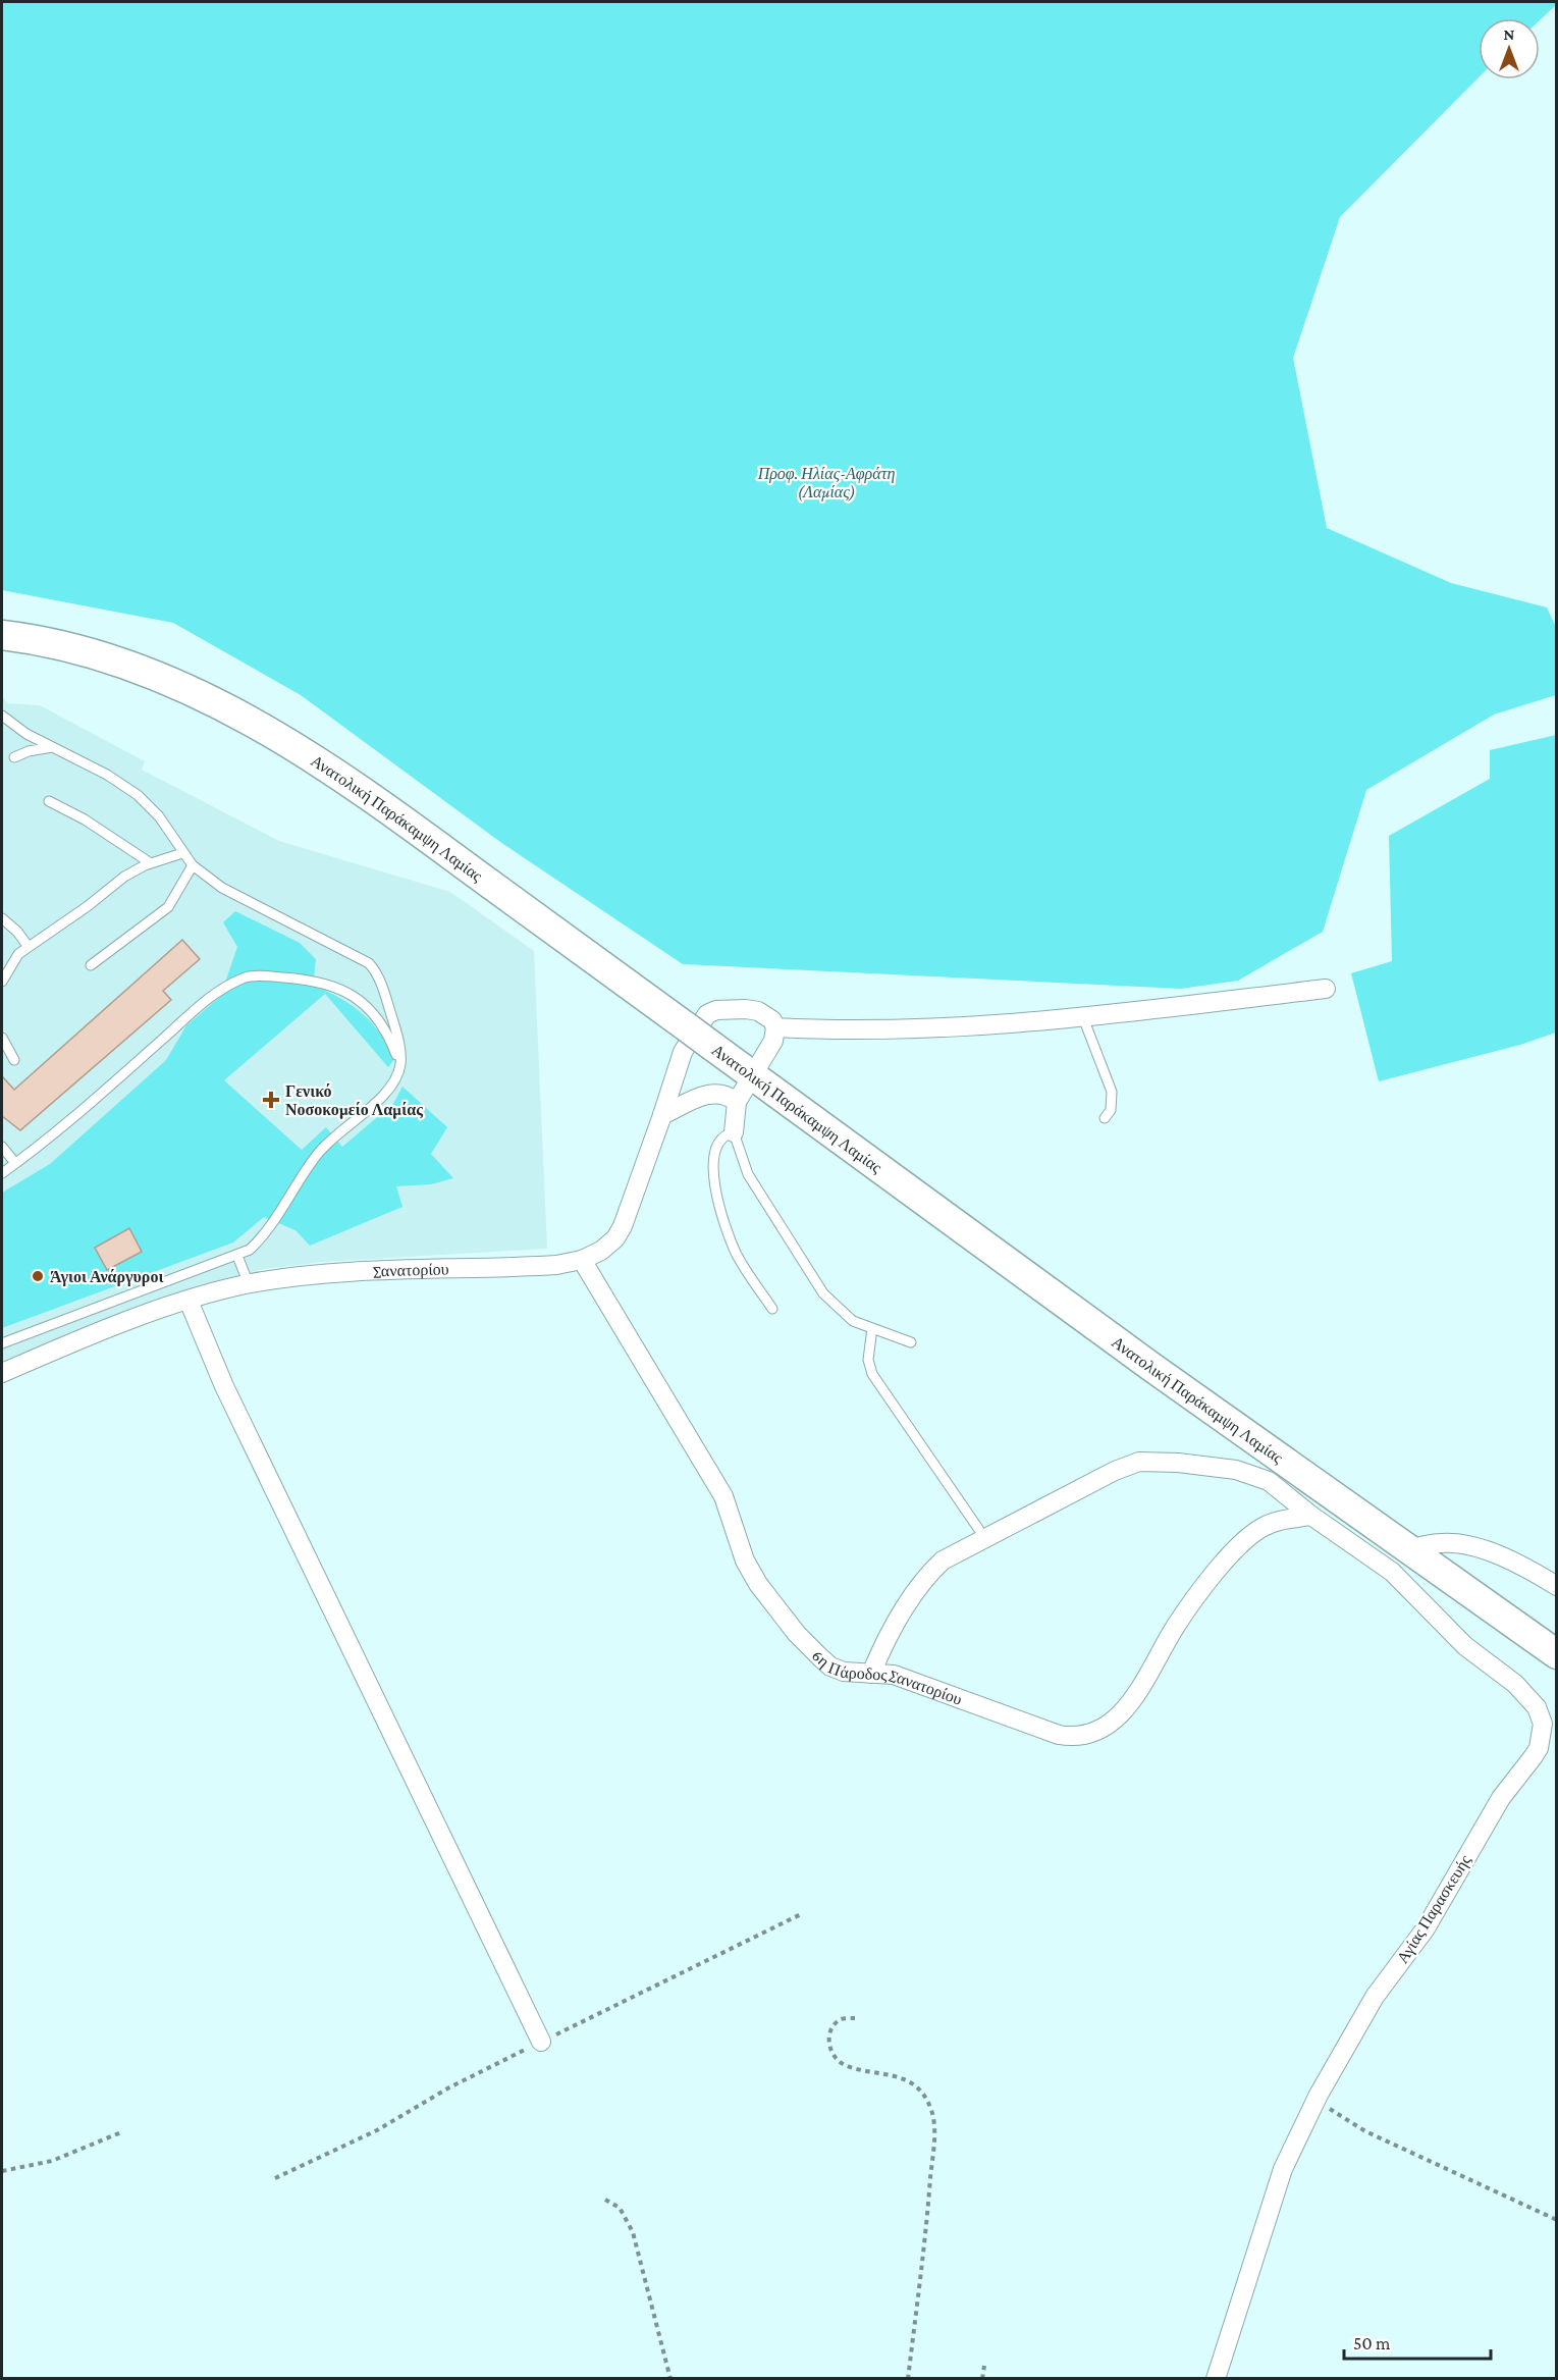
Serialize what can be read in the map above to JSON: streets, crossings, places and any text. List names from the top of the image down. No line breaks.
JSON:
{"streets":{"main road":["Ανατολική Παράκαμψη Λαμίας"],"street":["Σανατορίου","6η Πάροδος Σανατορίου","Αγίας Παρασκευής"]},"crossings":[["Σανατορίου","6η Πάροδος Σανατορίου"],["6η Πάροδος Σανατορίου","Αγίας Παρασκευής"]],"parks":["Προφ. Ηλίας-Αφράτη (Λαμίας)"],"places":{"health":["Γενικό Νοσοκομείο Λαμίας"],"other":["Άγιοι Ανάργυροι"]},"scale_bar":"50 m","north":"top"}
